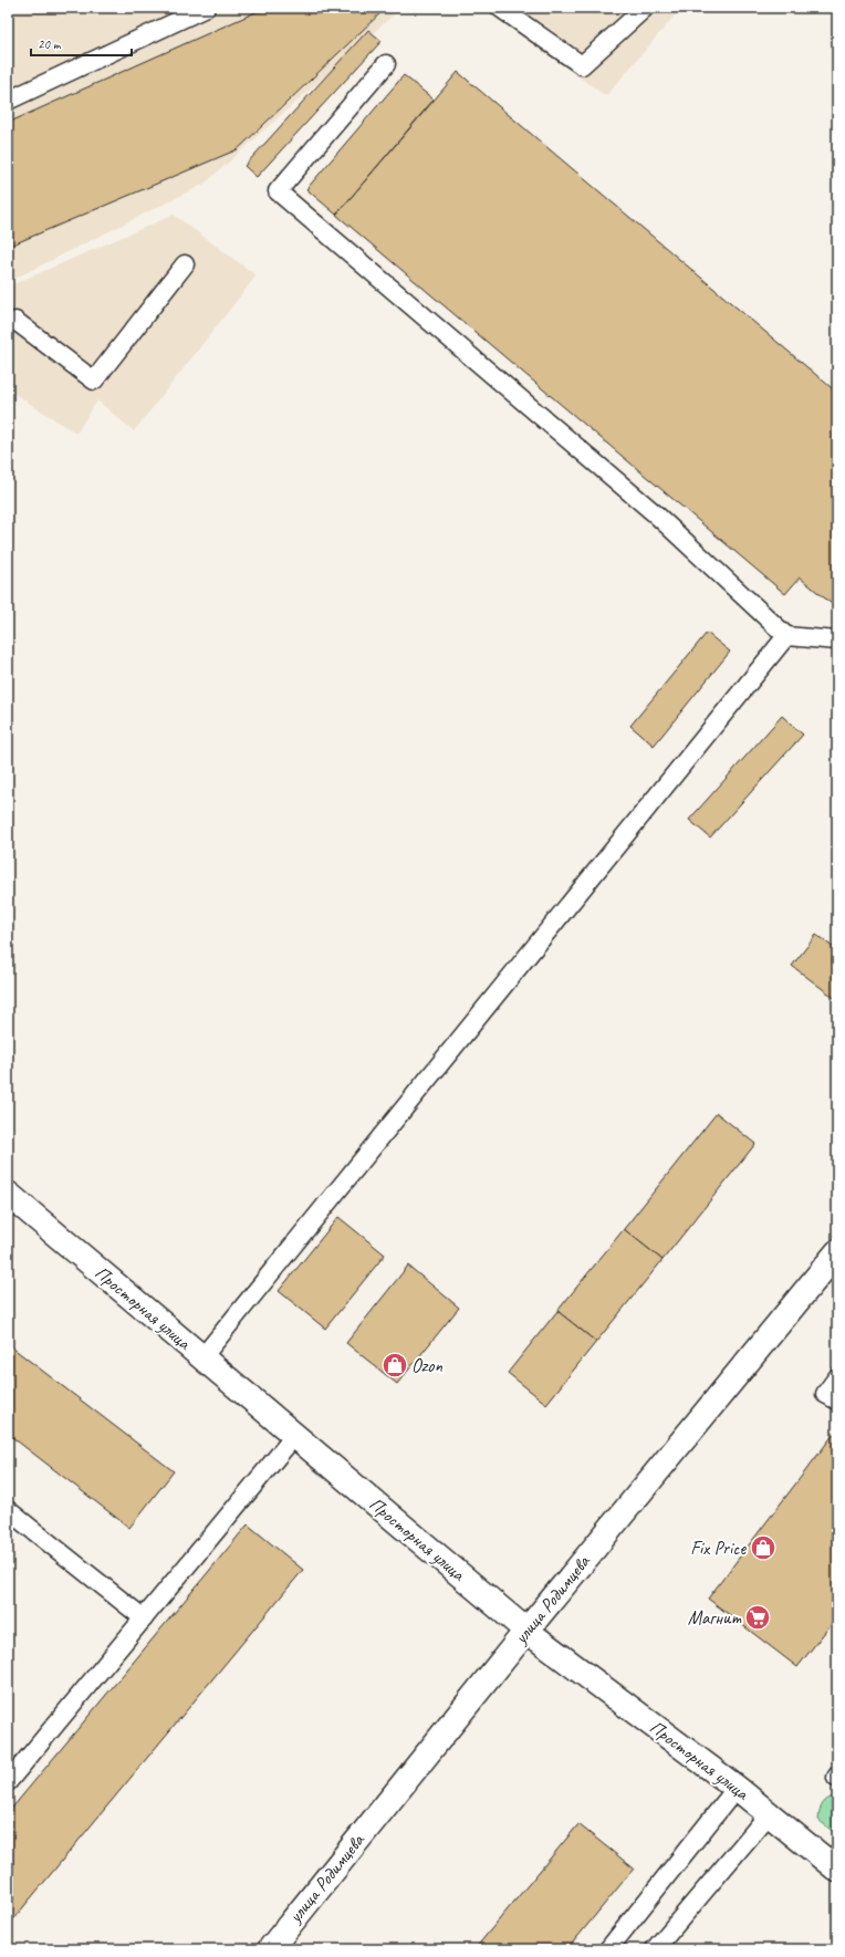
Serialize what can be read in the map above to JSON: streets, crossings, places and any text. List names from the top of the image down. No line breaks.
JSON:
{"streets":{"street":["Просторная улица","улица Родимцева"]},"crossings":[["Просторная улица","улица Родимцева"]],"places":{"shop":["Ozon","Fix Price"],"supermarket":["Магнит"]},"scale_bar":"20 m"}
